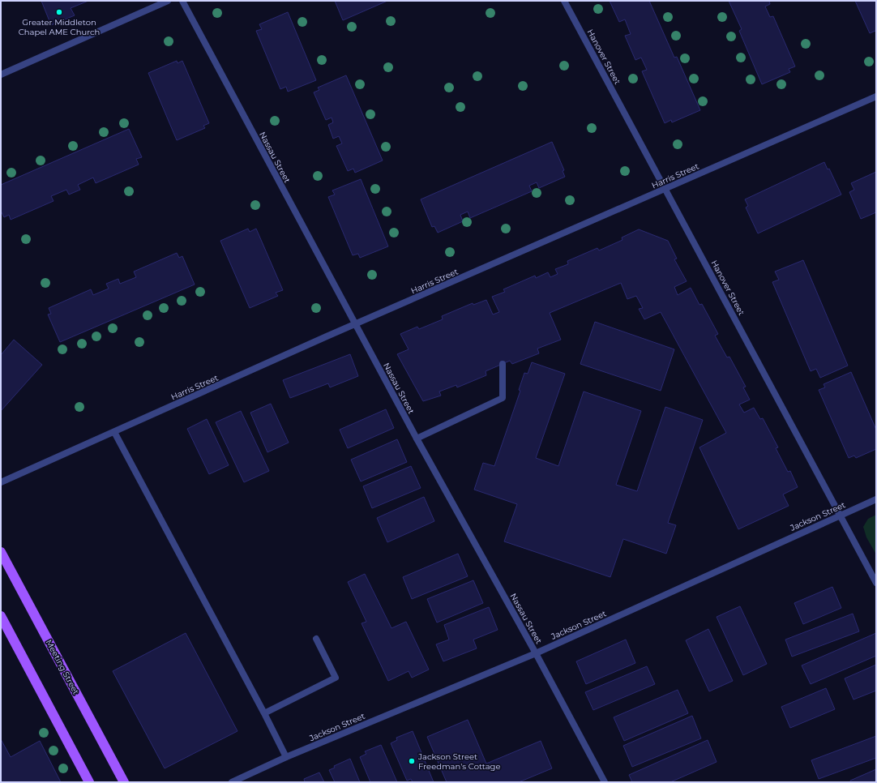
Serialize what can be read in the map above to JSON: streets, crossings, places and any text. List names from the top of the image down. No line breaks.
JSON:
{"streets":{"main road":["Meeting Street"],"street":["Hanover Street","Nassau Street","Harris Street","Jackson Street"]},"crossings":[["Hanover Street","Harris Street"],["Hanover Street","Jackson Street"],["Nassau Street","Harris Street"],["Nassau Street","Jackson Street"]],"places":["Greater Middleton Chapel AME Church","Jackson Street Freedman's Cottage"]}
